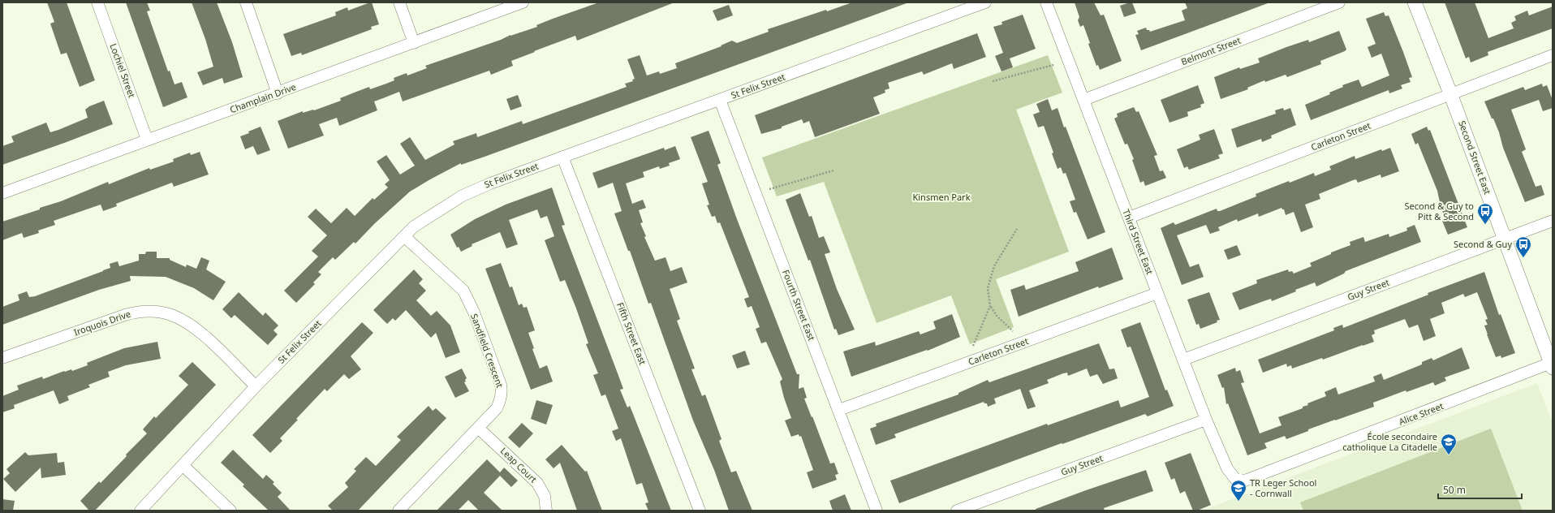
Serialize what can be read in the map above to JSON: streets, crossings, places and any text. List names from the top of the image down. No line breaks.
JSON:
{"streets":{"main road":["Second Street East"],"street":["Belmont Street","Lochiel Street","St Felix Street","Champlain Drive","Carleton Street","Third Street East","Guy Street","Fourth Street East","Iroquois Drive","Fifth Street East","Sandfield Crescent","Alice Street","Leap Court"]},"crossings":[["Belmont Street","Third Street East"],["Lochiel Street","Champlain Drive"],["St Felix Street","Fourth Street East"],["St Felix Street","Iroquois Drive"],["St Felix Street","Fifth Street East"],["St Felix Street","Sandfield Crescent"],["Carleton Street","Second Street East"],["Carleton Street","Third Street East"],["Carleton Street","Fourth Street East"],["Second Street East","Guy Street"],["Second Street East","Alice Street"],["Third Street East","Guy Street"],["Third Street East","Alice Street"],["Sandfield Crescent","Leap Court"]],"parks":["Kinsmen Park"],"places":{"bus stop":["Second & Guy to Pitt & Second","Second & Guy"],"school or university":["École secondaire catholique La Citadelle","TR Leger School - Cornwall"]},"scale_bar":"50 m"}
